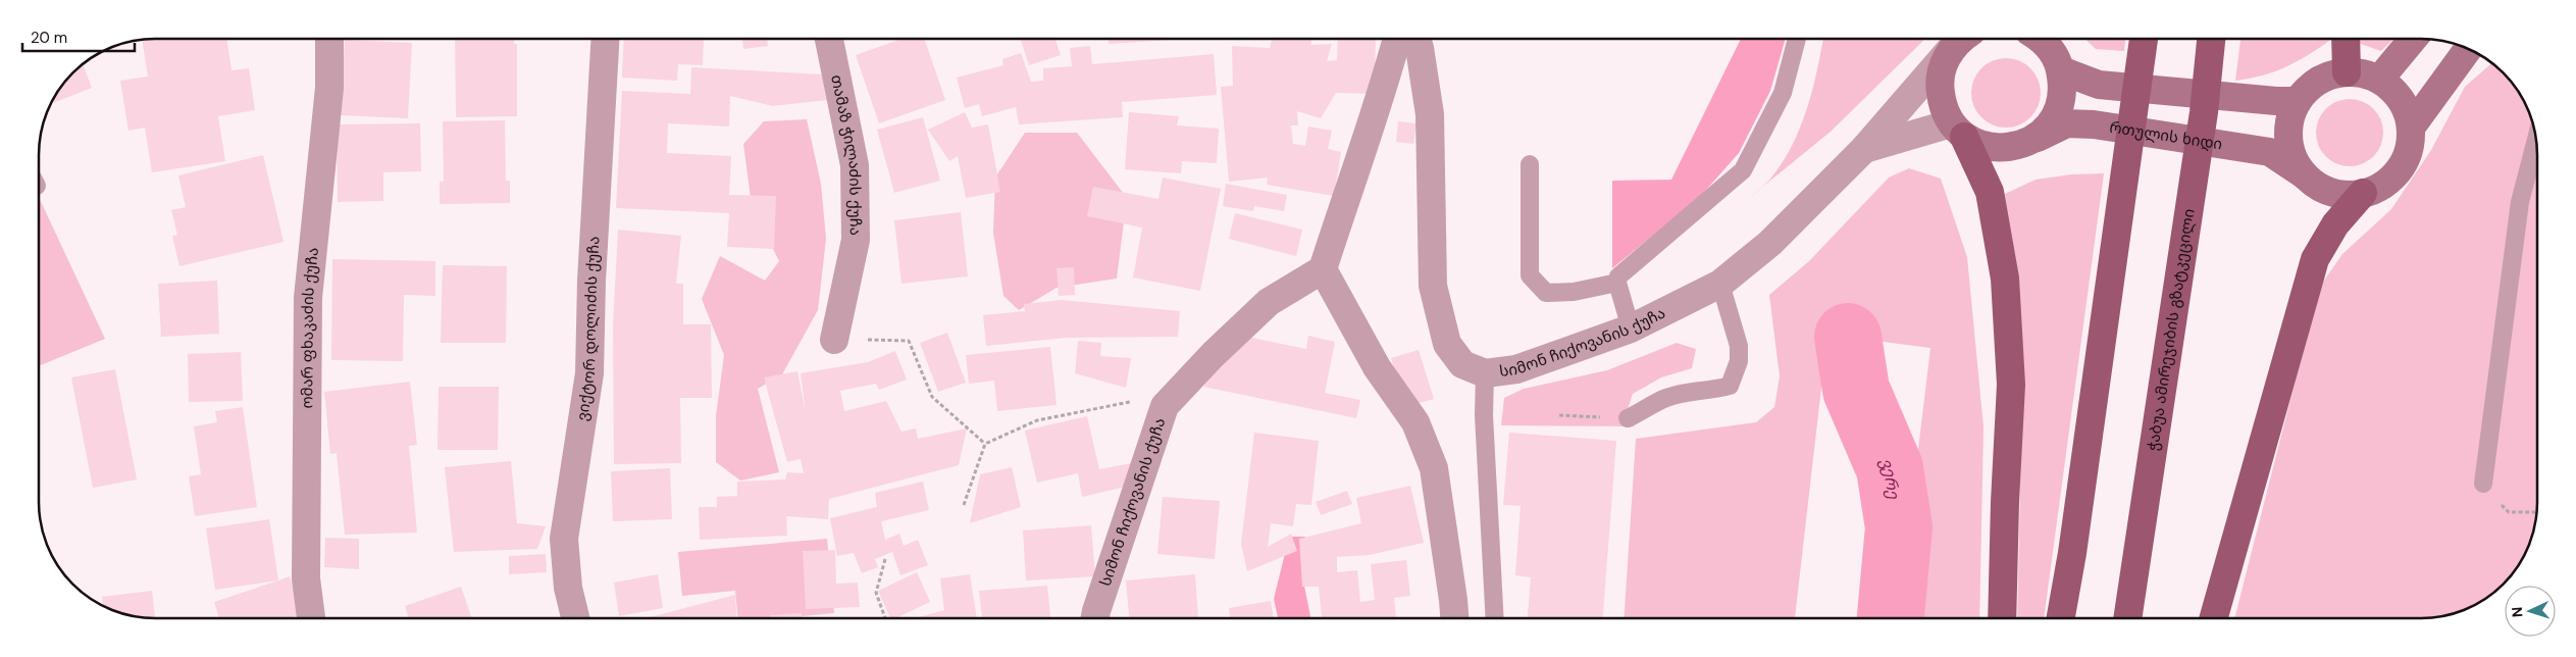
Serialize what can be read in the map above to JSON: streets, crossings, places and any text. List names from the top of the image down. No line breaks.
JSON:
{"streets":{"main road":["რთულის ხიდი","ჭაბუა ამირეჯიბის გზატკეცილი"],"street":["თამაზ ჭილაძის ქუჩა","ომარ ფხაკაძის ქუჩა","ვიქტორ დოლიძის ქუჩა","სიმონ ჩიქოვანის ქუჩა"]},"water":["ვერე"],"scale_bar":"20 m","north":"left"}
